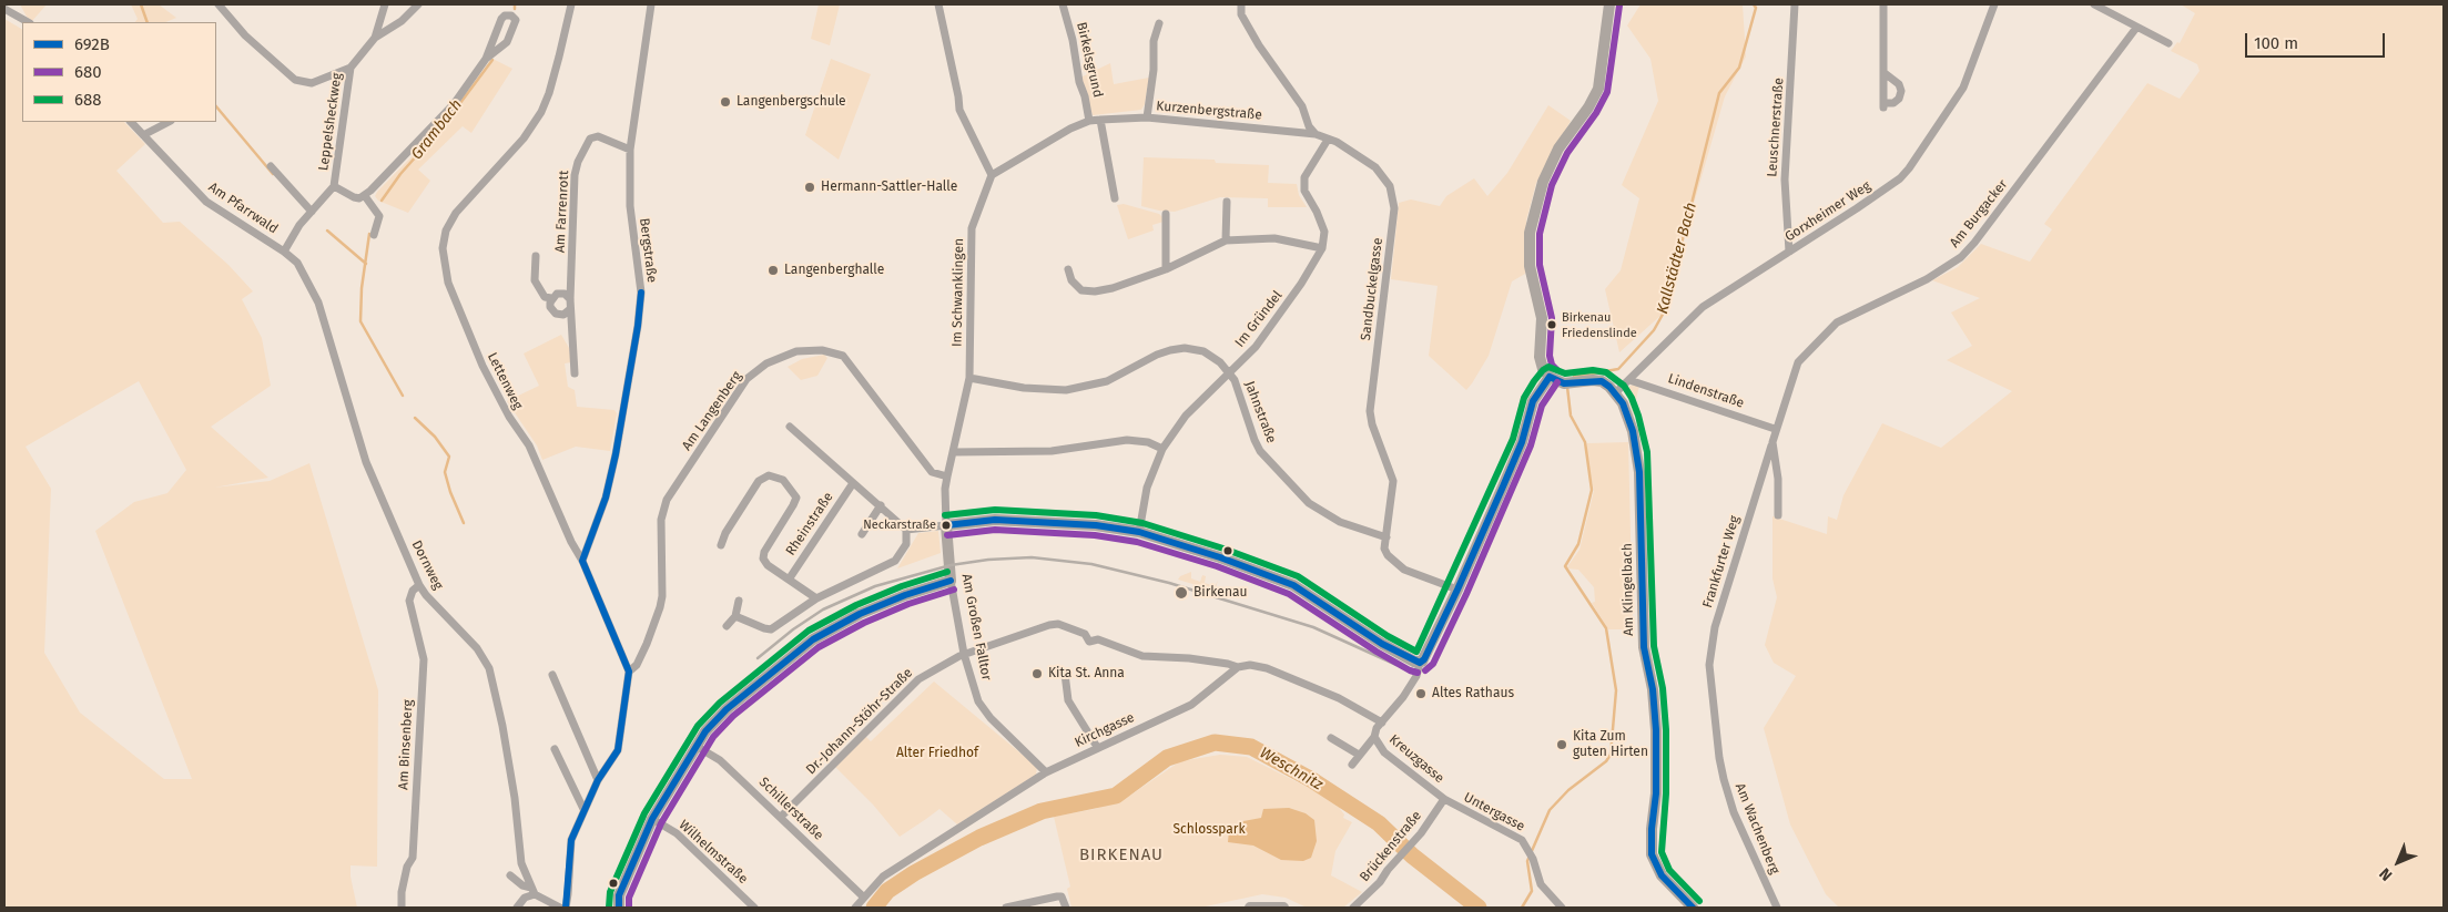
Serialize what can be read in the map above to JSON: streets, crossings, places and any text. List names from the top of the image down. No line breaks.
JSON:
{"streets":{"main road":["Am Klingelbach","Am Großen Falltor"],"street":["Birkelsgrund","Kurzenbergstraße","Leppelsheckweg","Leuschnerstraße","Am Pfarrwald","Am Farrenrott","Gorxheimer Weg","Am Burgacker","Bergstraße","Sandbuckelgasse","Im Schwanklingen","Im Gründel","Lettenweg","Lindenstraße","Am Langenberg","Jahnstraße","Rheinstraße","Frankfurter Weg","Dornweg","Dr.-Johann-Stöhr-Straße","Kirchgasse","Am Binsenberg","Kreuzgasse","Schillerstraße","Untergasse","Am Wachenberg","Brückenstraße","Wilhelmstraße"]},"crossings":[["Birkelsgrund","Kurzenbergstraße"],["Kurzenbergstraße","Sandbuckelgasse"],["Kurzenbergstraße","Im Schwanklingen"],["Leppelsheckweg","Am Pfarrwald"],["Leppelsheckweg","Dornweg"],["Leuschnerstraße","Gorxheimer Weg"],["Am Pfarrwald","Dornweg"],["Am Farrenrott","Bergstraße"],["Gorxheimer Weg","Lindenstraße"],["Gorxheimer Weg","Am Klingelbach"],["Am Burgacker","Lindenstraße"],["Am Burgacker","Frankfurter Weg"],["Bergstraße","Lettenweg"],["Sandbuckelgasse","Jahnstraße"],["Im Schwanklingen","Am Langenberg"],["Im Schwanklingen","Jahnstraße"],["Im Schwanklingen","Am Großen Falltor"],["Im Gründel","Jahnstraße"],["Lettenweg","Am Langenberg"],["Frankfurter Weg","Am Wachenberg"],["Dornweg","Am Binsenberg"],["Am Großen Falltor","Dr.-Johann-Stöhr-Straße"],["Am Großen Falltor","Kirchgasse"],["Dr.-Johann-Stöhr-Straße","Kirchgasse"],["Dr.-Johann-Stöhr-Straße","Schillerstraße"],["Kirchgasse","Schillerstraße"],["Kreuzgasse","Untergasse"],["Kreuzgasse","Brückenstraße"],["Untergasse","Brückenstraße"]],"districts":["BIRKENAU"],"water":["Grambach","Kallstädter Bach","Weschnitz"],"parks":["Alter Friedhof","Schlosspark"],"places":["Langenbergschule","Hermann-Sattler-Halle","Langenberghalle","Birkenau Friedenslinde","Neckarstraße","Birkenau","Kita St. Anna","Altes Rathaus","Kita Zum guten Hirten"],"lines":["transit line 680","transit line 692B","transit line 688"],"legend":["692B","680","688"],"scale_bar":"100 m","north":"bottom left"}
